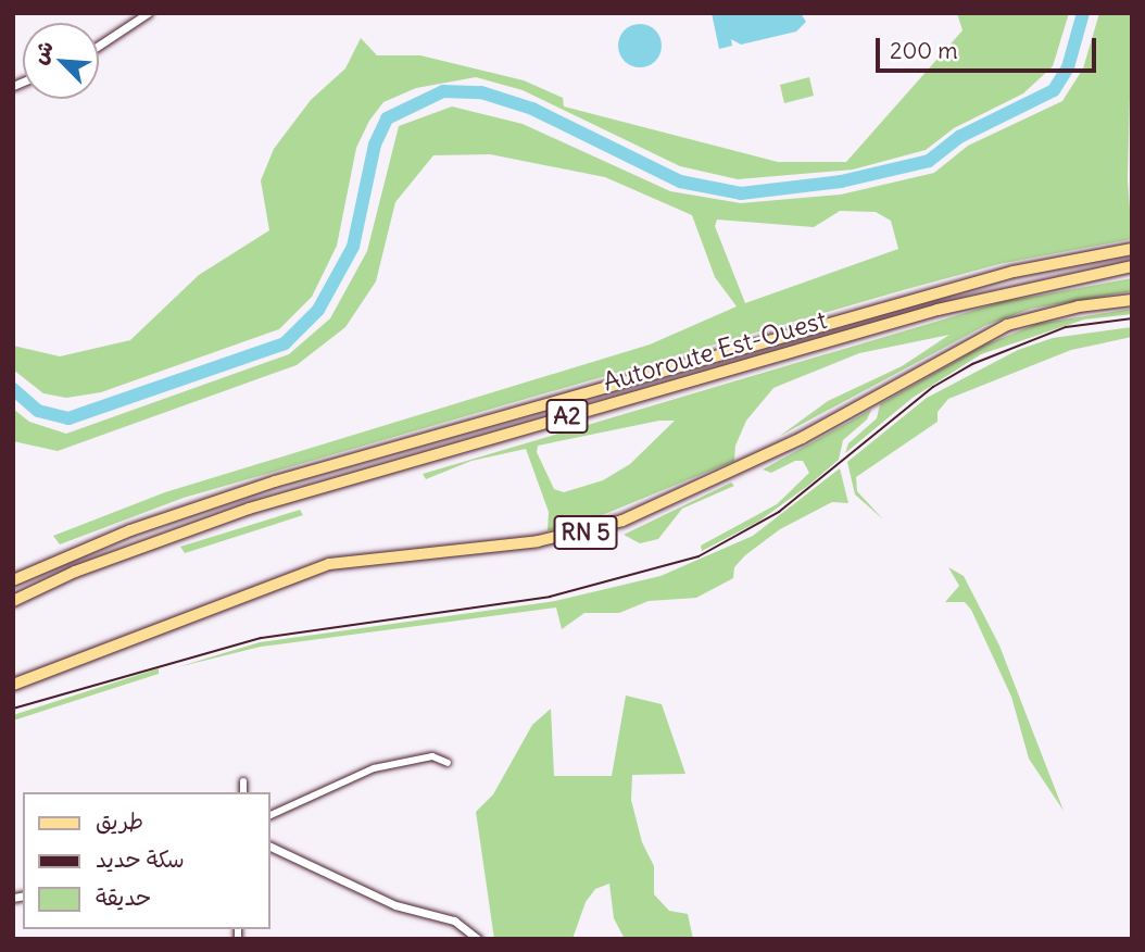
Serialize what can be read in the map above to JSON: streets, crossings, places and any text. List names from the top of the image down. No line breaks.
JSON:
{"streets":{"highway":["Autoroute Est-Ouest","A2"],"main road":["RN 5"]},"legend":["طريق","سكة حديد","حديقة"],"scale_bar":"200 m","north":"top left"}
